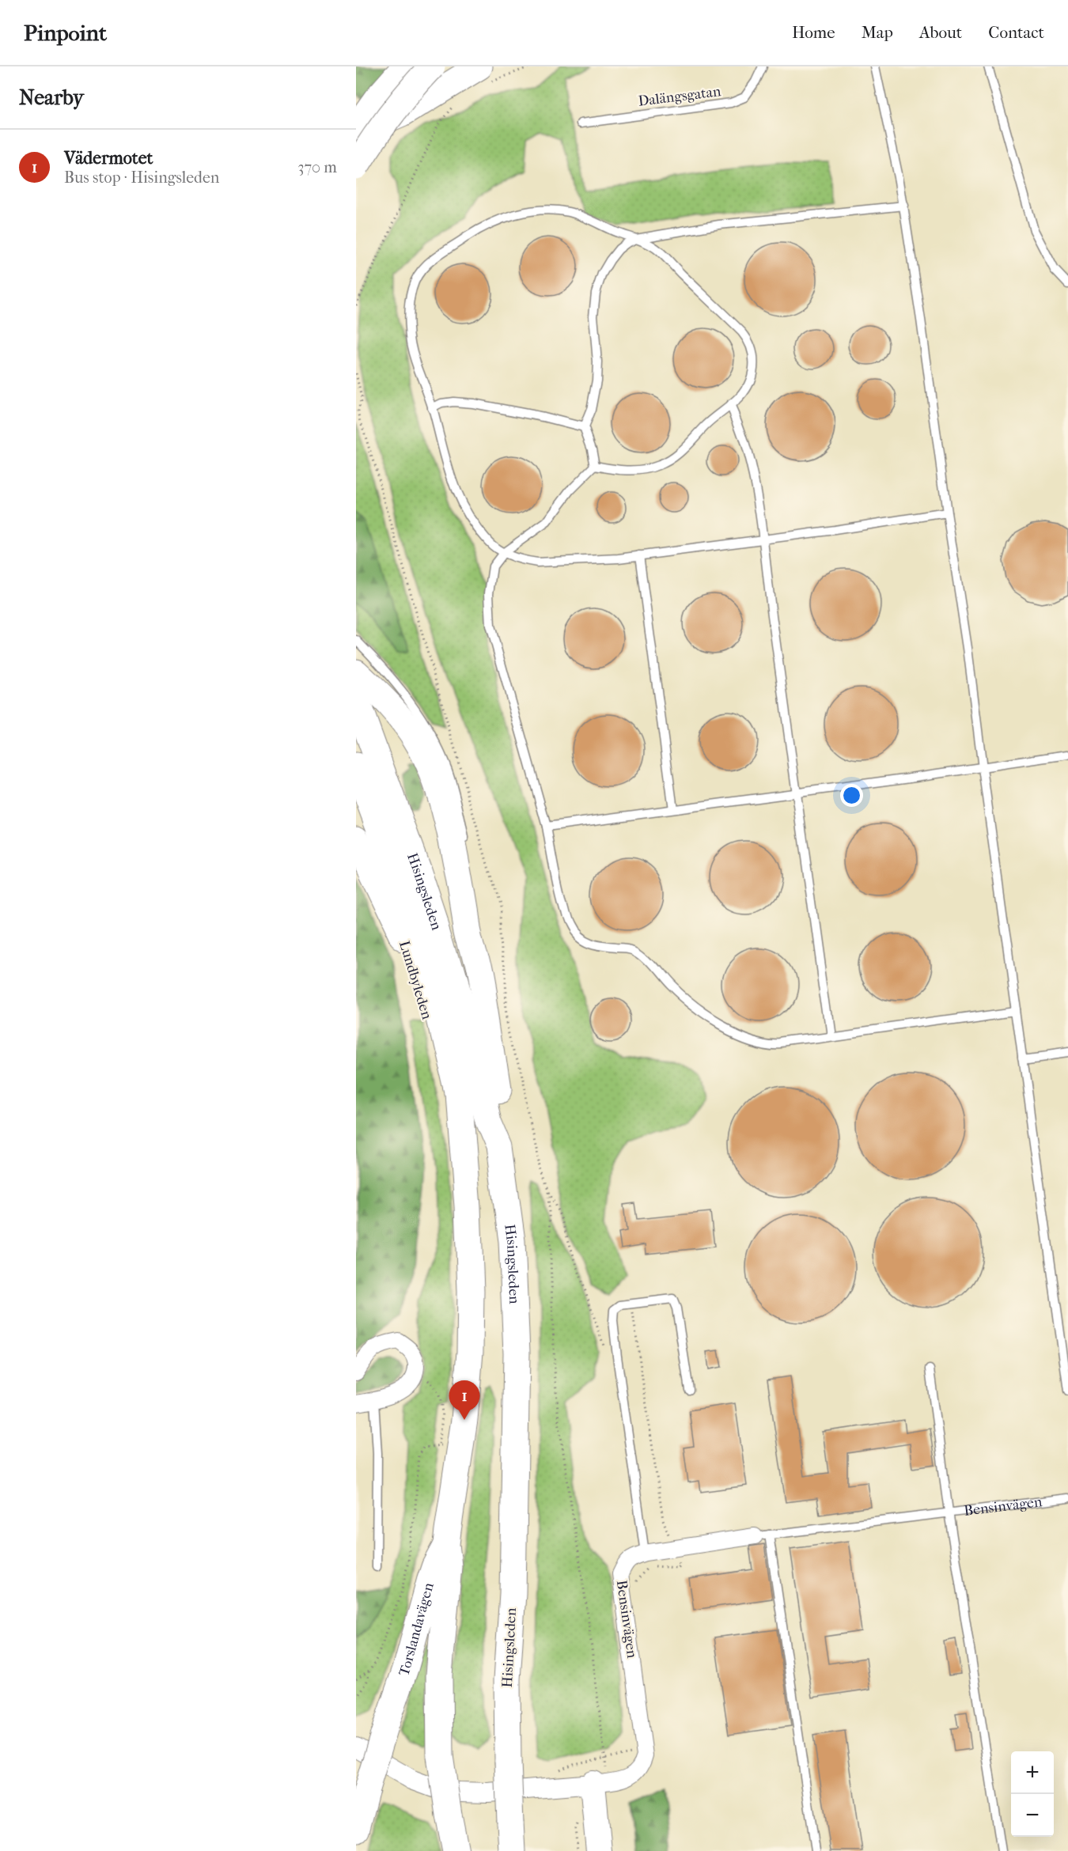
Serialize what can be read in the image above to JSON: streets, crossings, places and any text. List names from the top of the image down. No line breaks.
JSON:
{"streets":{"highway":["Hisingsleden","Lundbyleden"],"main road":["Torslandavägen"],"street":["Bensinvägen"],"lane":["Dalängsgatan"]},"crossings":[["Hisingsleden","Lundbyleden"],["Hisingsleden","Torslandavägen"]],"page":{"header":"Pinpoint","nav":["Home","Map","About","Contact"],"heading":"Nearby","list":[{"mark":"1","name":"Vädermotet","note":"Bus stop · Hisingsleden","value":"370 m"}],"pins":"1","map_buttons":["+","−"]}}
